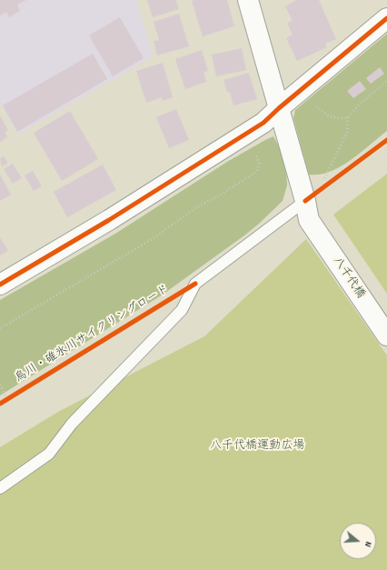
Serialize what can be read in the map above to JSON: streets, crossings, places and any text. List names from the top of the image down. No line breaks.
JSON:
{"streets":{"street":["八千代橋"],"cycle path":["烏川・碓氷川サイクリングロード"]},"parks":["八千代橋運動広場"],"north":"right"}
